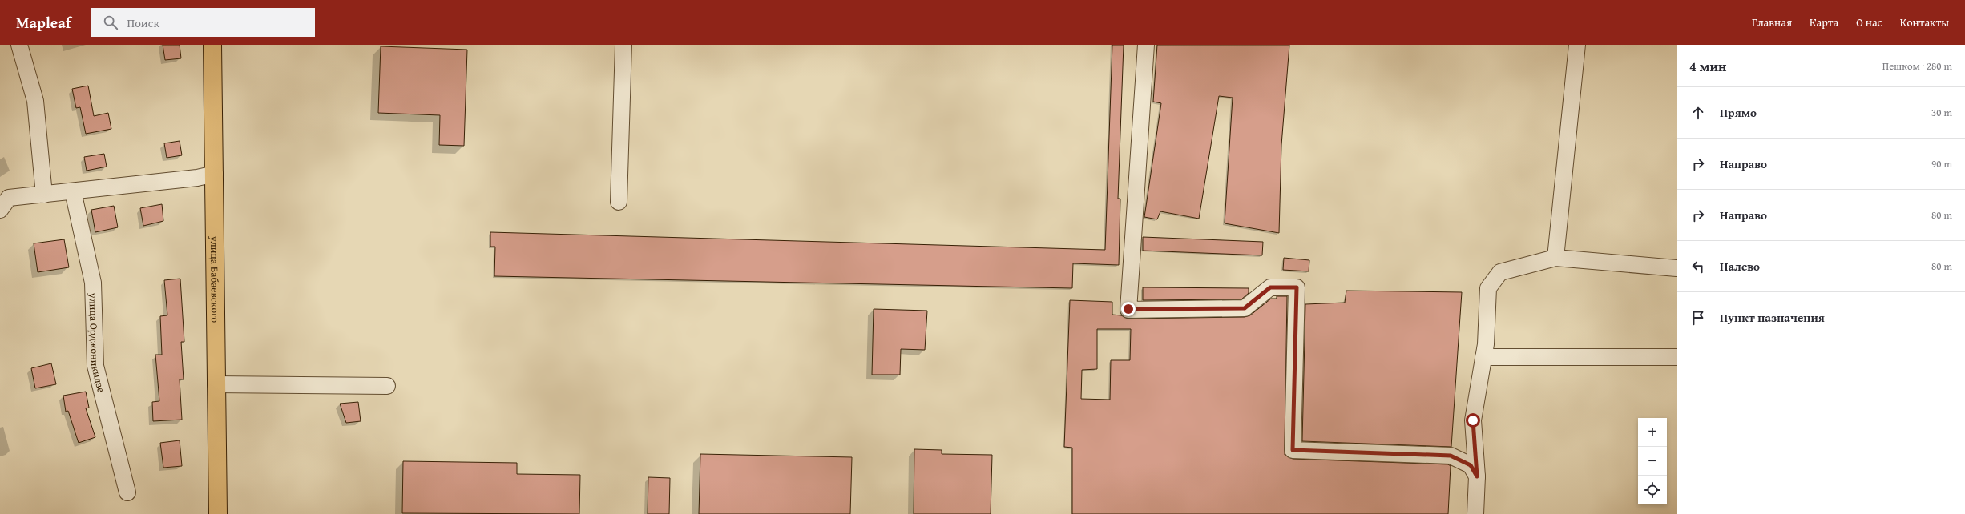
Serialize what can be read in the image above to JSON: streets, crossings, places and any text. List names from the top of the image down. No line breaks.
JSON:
{"streets":{"main road":["улица Бабаевского"],"street":["улица Орджоникидзе"]},"page":{"header":"Mapleaf","search":"Поиск","nav":["Главная","Карта","О нас","Контакты"],"heading":["4 мин","Пешком · 280 m"],"list":[["Прямо","30 m"],["Направо","90 m"],["Направо","80 m"],["Налево","80 m"],"Пункт назначения"],"map_buttons":["+","−"]}}
